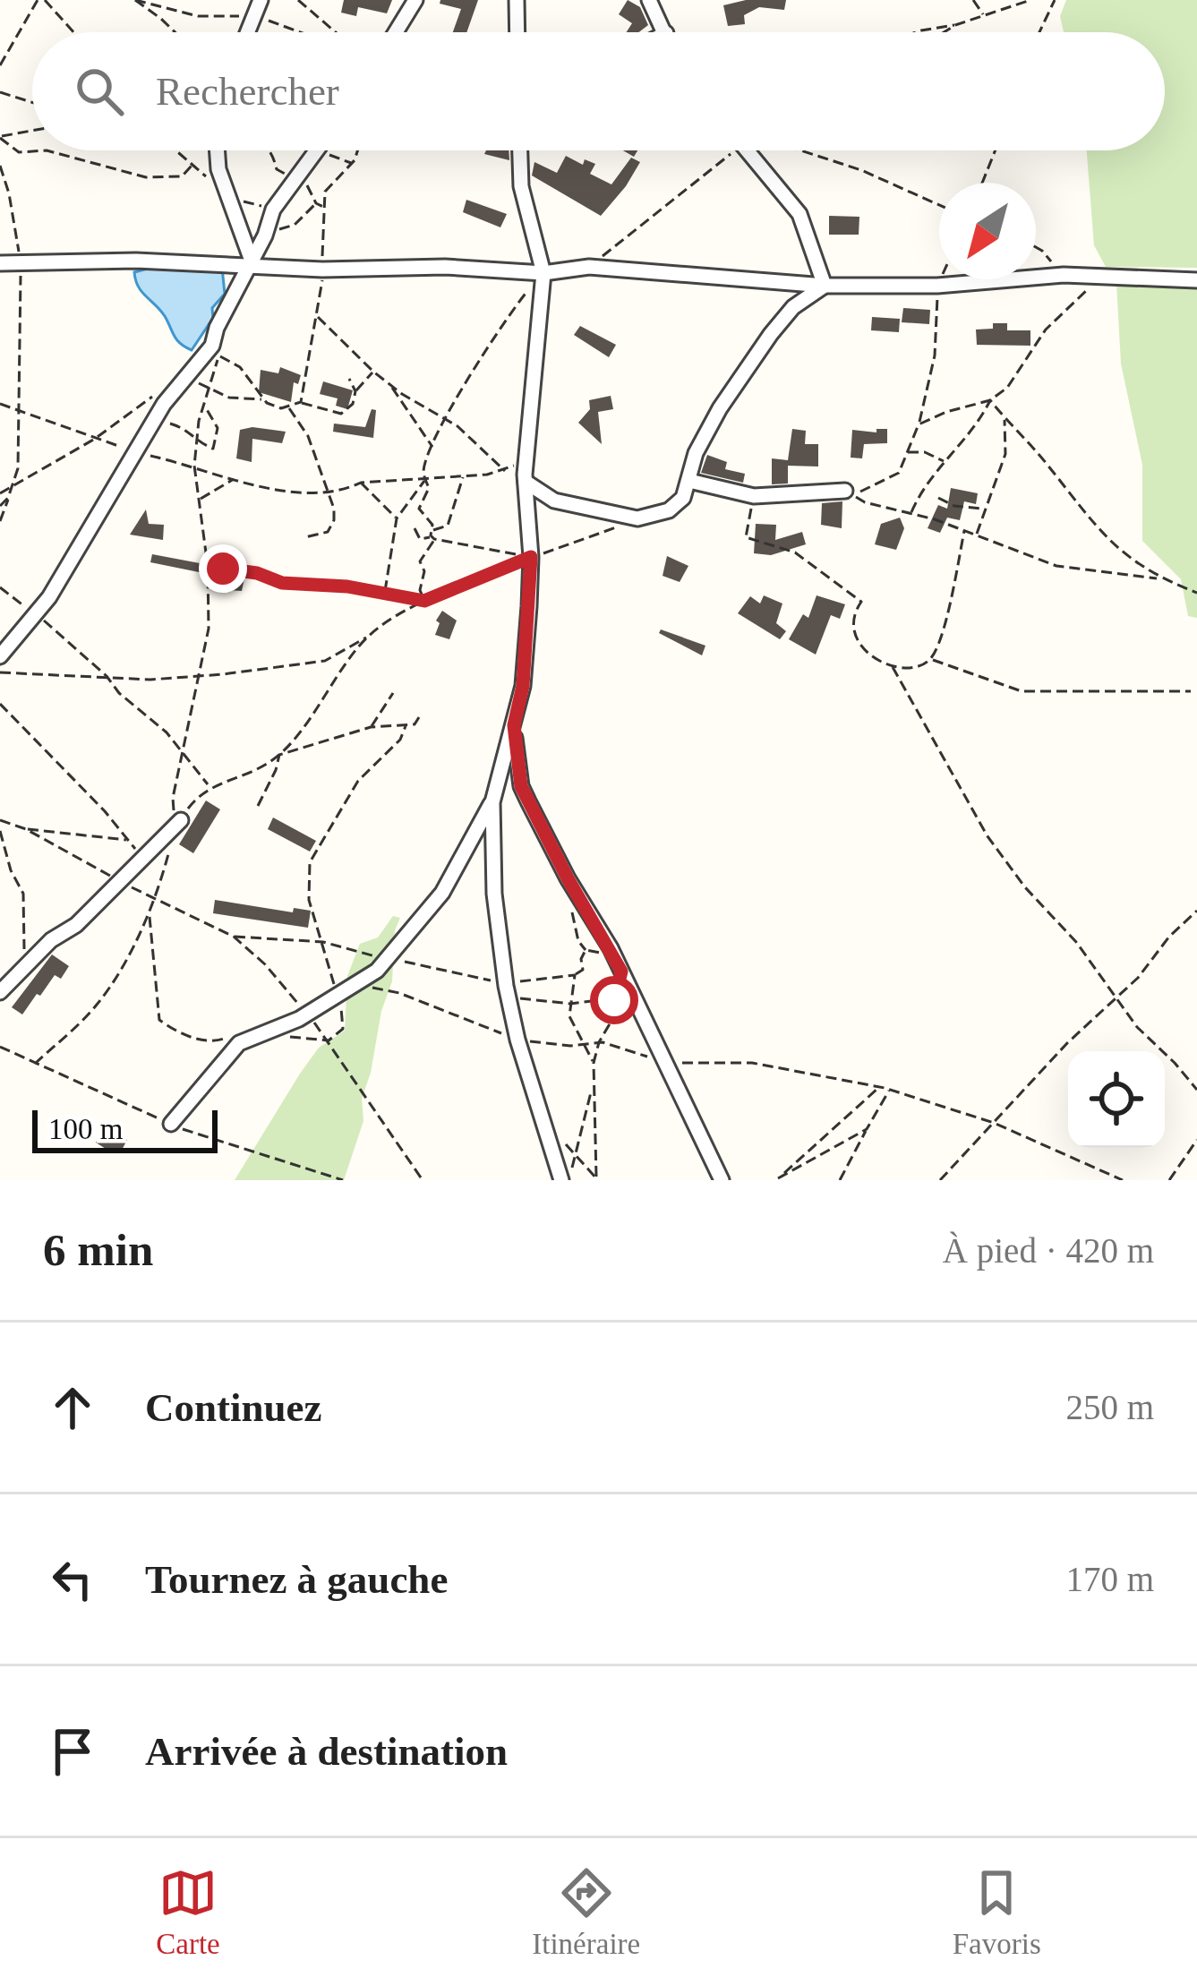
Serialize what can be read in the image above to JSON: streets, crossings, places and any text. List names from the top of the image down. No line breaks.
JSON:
{"scale_bar":"100 m","north":"bottom left","page":{"search":"Rechercher","scale":"100 m","heading":["6 min","À pied · 420 m"],"list":[["Continuez","250 m"],["Tournez à gauche","170 m"],"Arrivée à destination"],"nav":["Carte","Itinéraire","Favoris"]}}
